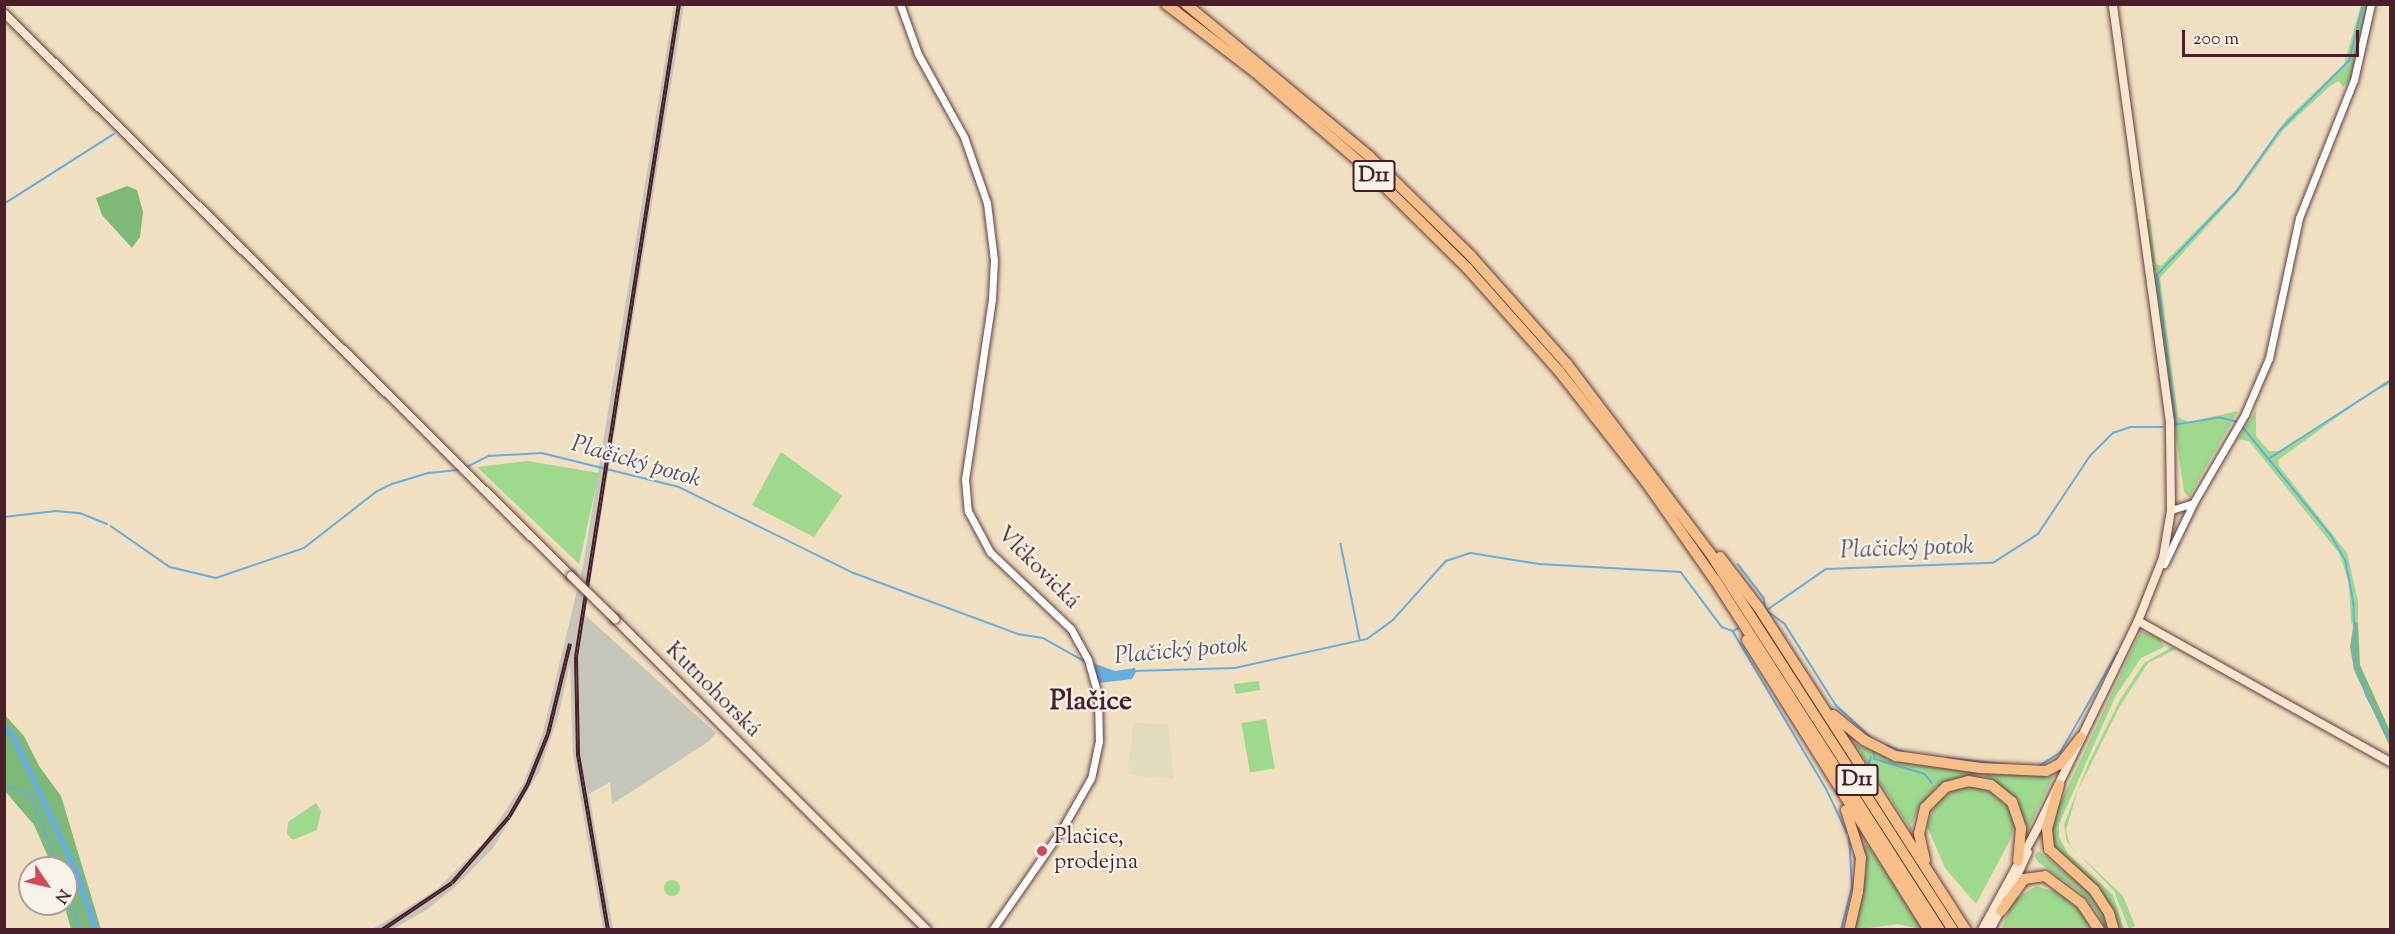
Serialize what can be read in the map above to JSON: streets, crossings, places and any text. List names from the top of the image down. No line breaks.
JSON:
{"streets":{"highway":["D11"],"main road":["Kutnohorská"],"street":["Vlčkovická"]},"districts":["Plačice"],"water":["Plačický potok"],"places":["Plačice, prodejna"],"scale_bar":"200 m","north":"bottom right"}
